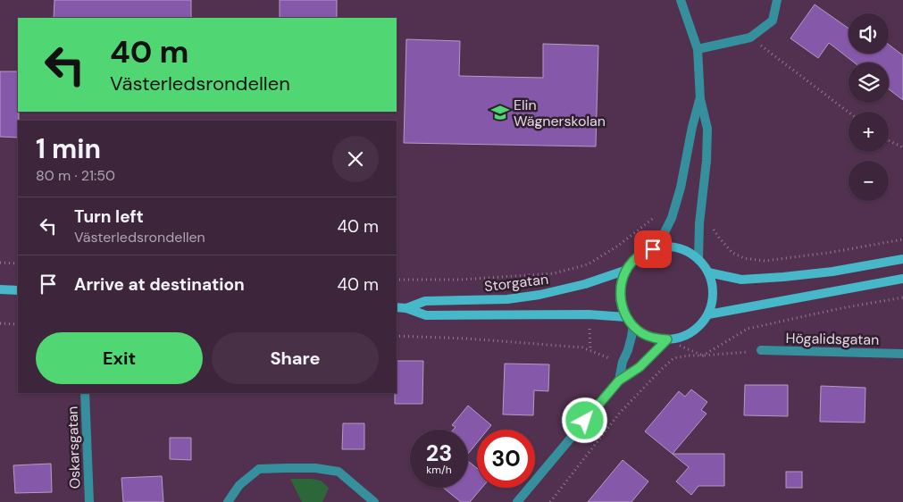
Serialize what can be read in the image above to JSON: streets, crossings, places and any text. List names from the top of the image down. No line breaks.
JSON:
{"streets":{"main road":["Storgatan"],"street":["Högalidsgatan","Oskarsgatan"]},"places":{"school or university":["Elin Wägnerskolan"]},"page":{"map_buttons":["+","−"],"turn":["40 m","Västerledsrondellen"],"heading":["1 min","80 m · 21:50"],"list":[{"name":"Turn left","note":"Västerledsrondellen","value":"40 m"},{"name":"Arrive at destination","value":"40 m"}],"buttons":["Exit","Share"],"speed":"23 km/h","limit":"30"}}
